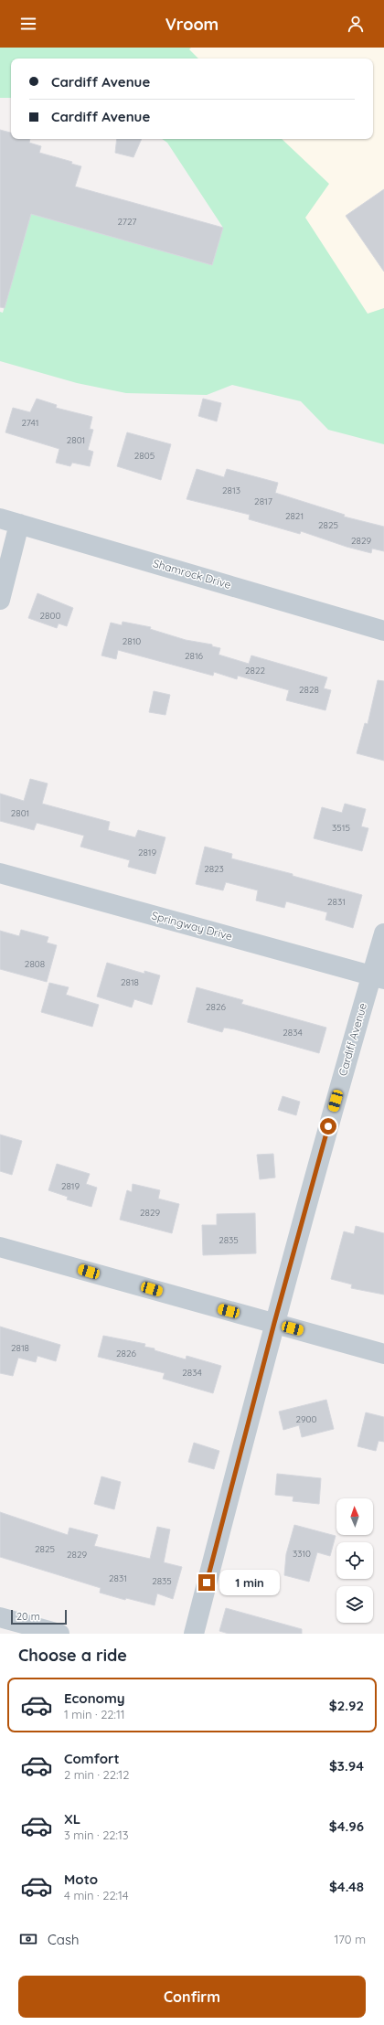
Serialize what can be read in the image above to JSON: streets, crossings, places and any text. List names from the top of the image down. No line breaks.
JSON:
{"streets":{"street":["Shamrock Drive","Springway Drive","Cardiff Avenue"]},"crossings":[["Springway Drive","Cardiff Avenue"]],"house_numbers":["2727","2741","2801","2805","2813","2817","2821","2825","2829","2800","2810","2816","2822","2828","2801","3515","2819","2823","2831","2808","2818","2826","2834","2819","2829","2835","2818","2826","2834","2900","2825","3310","2829","2831","2835"],"scale_bar":"20 m","north":"top","page":{"header":"Vroom","banner":["Cardiff Avenue","Cardiff Avenue"],"bubble":"1 min","scale":"20 m","heading":"Choose a ride","list":[{"name":"Economy","note":"1 min · 22:11","value":"$2.92"},{"name":"Comfort","note":"2 min · 22:12","value":"$3.94"},{"name":"XL","note":"3 min · 22:13","value":"$4.96"},{"name":"Moto","note":"4 min · 22:14","value":"$4.48"}],"pay":["Cash","170 m"],"buttons":"Confirm"}}
